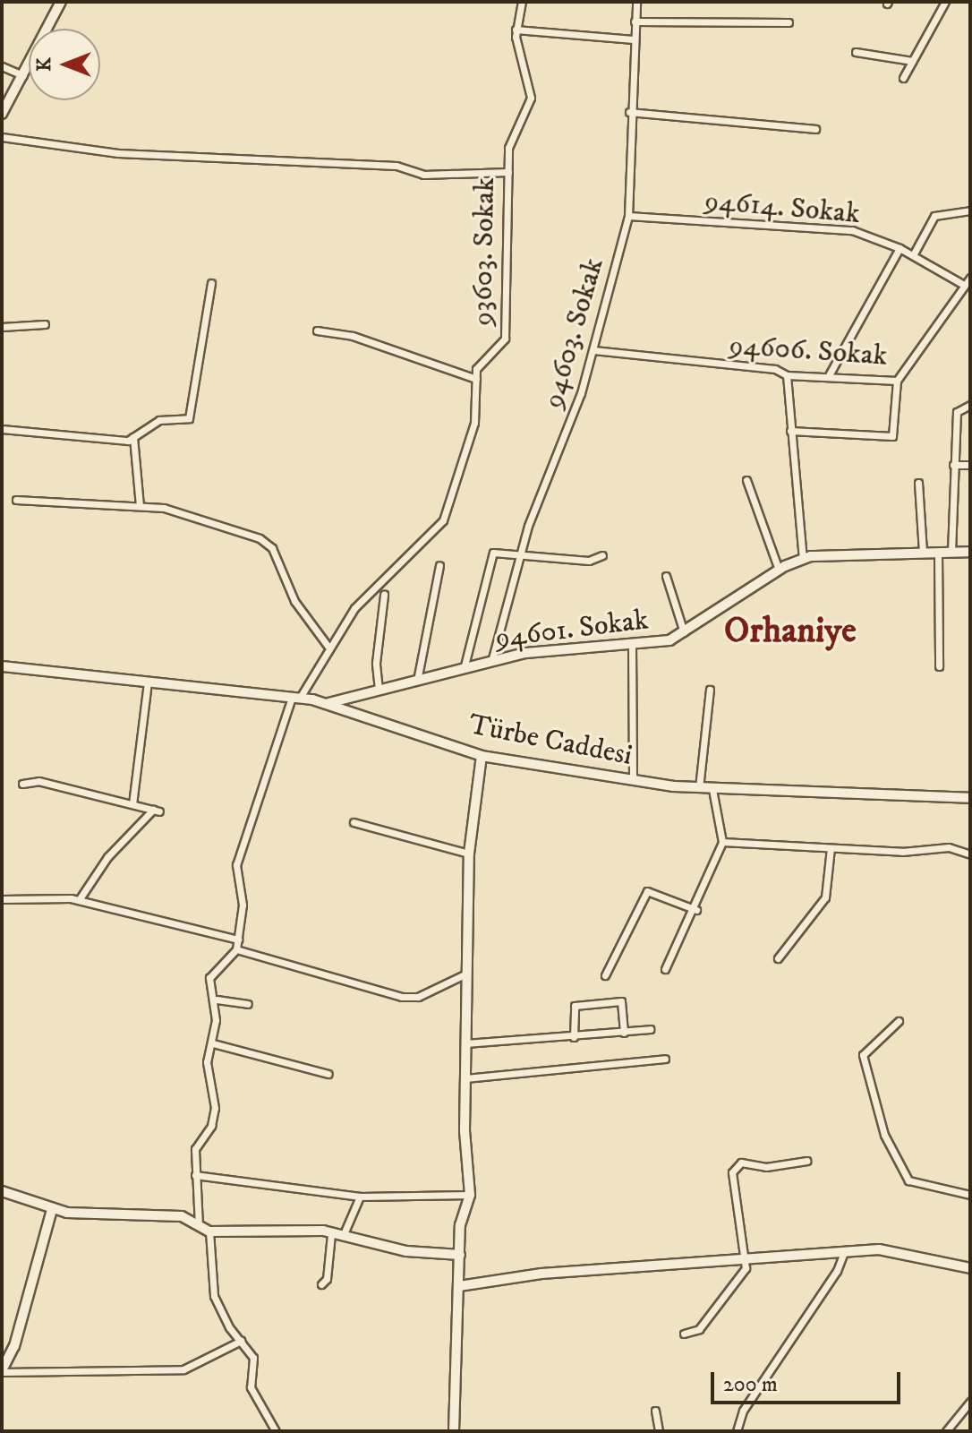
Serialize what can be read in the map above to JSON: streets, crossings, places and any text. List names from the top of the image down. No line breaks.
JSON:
{"streets":{"street":["94614. Sokak","93603. Sokak","94603. Sokak","94606. Sokak","94601. Sokak","Türbe Caddesi"]},"crossings":[["94614. Sokak","94603. Sokak"],["94614. Sokak","94606. Sokak"],["94603. Sokak","94606. Sokak"],["94603. Sokak","94601. Sokak"],["94601. Sokak","Türbe Caddesi"]],"districts":["Orhaniye"],"scale_bar":"200 m","north":"left"}
